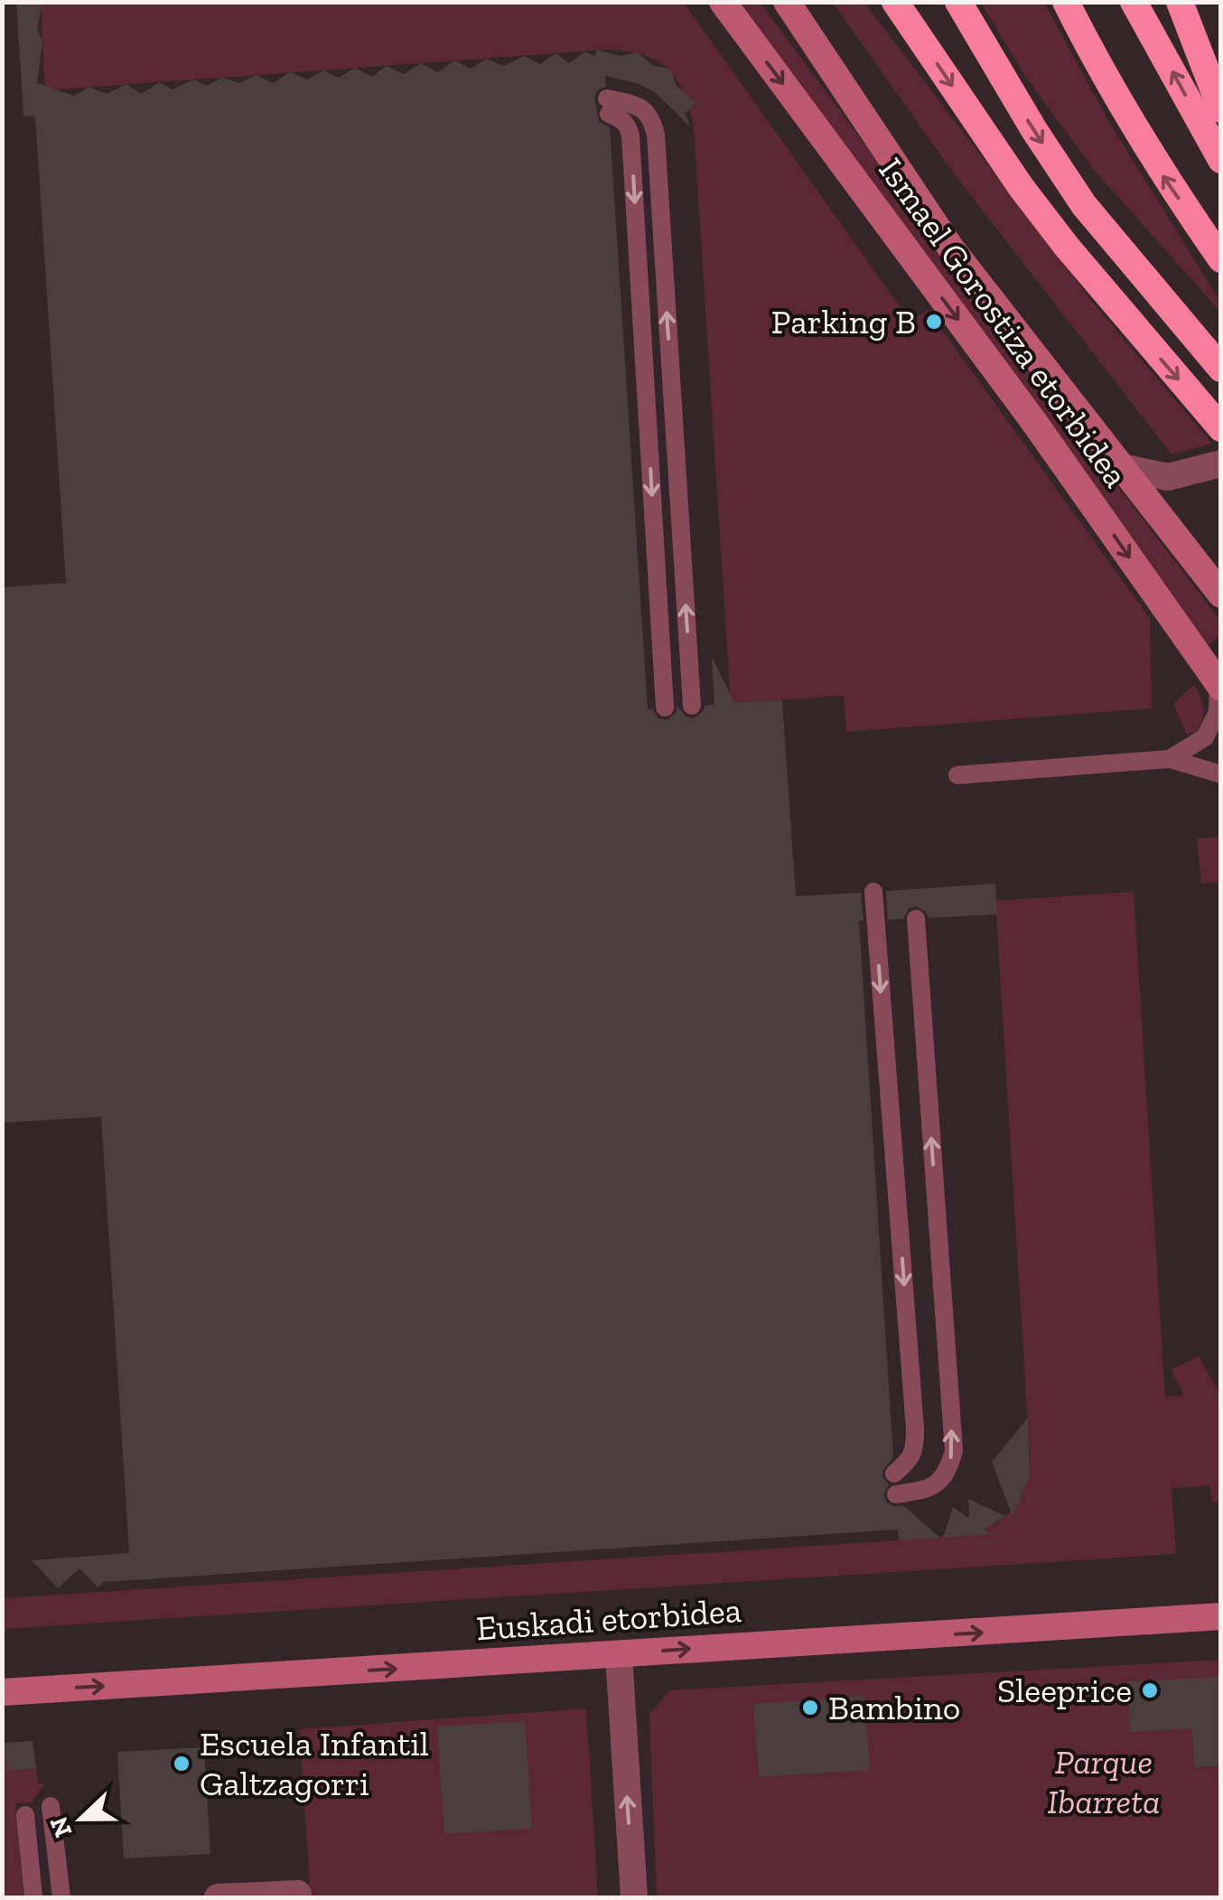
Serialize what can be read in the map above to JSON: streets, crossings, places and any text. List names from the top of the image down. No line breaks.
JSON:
{"streets":{"main road":["Ismael Gorostiza etorbidea","Euskadi etorbidea"]},"one_way":["Euskadi etorbidea"],"parks":["Parque Ibarreta"],"places":["Parking B","Sleeprice","Bambino","Escuela Infantil Galtzagorri"],"north":"left"}
